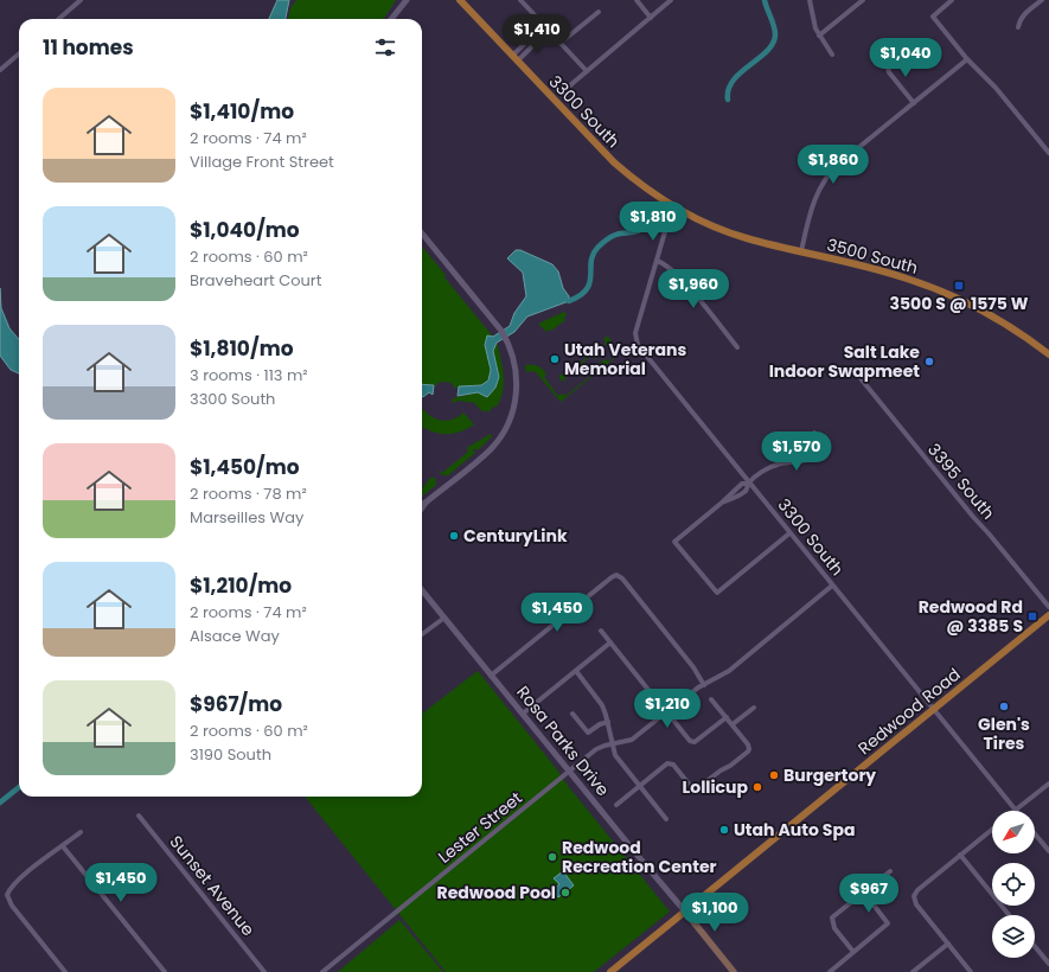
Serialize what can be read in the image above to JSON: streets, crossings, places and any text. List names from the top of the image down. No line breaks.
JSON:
{"streets":{"main road":["3300 South","3500 South","Redwood Road"],"street":["3395 South","Rosa Parks Drive","Lester Street","Sunset Avenue"]},"crossings":[["3300 South","3500 South"],["3300 South","Redwood Road"],["Redwood Road","Rosa Parks Drive"],["Rosa Parks Drive","Lester Street"]],"places":{"transit":["3500 S @ 1575 W","Redwood Rd @ 3385 S"],"other":["Utah Veterans Memorial","Salt Lake Indoor Swapmeet","CenturyLink","Glen's Tires","Burgertory","Lollicup","Utah Auto Spa","Redwood Recreation Center","Redwood Pool"]},"north":"bottom left","page":{"price":["$1,410","$1,040","$1,860","$1,810","$1,960","$1,570","$1,450","$1,210","$1,450","$967","$1,100"],"heading":"11 homes","list":[{"name":"$1,410/mo","note":"2 rooms · 74 m² · Village Front Street"},{"name":"$1,040/mo","note":"2 rooms · 60 m² · Braveheart Court"},{"name":"$1,810/mo","note":"3 rooms · 113 m² · 3300 South"},{"name":"$1,450/mo","note":"2 rooms · 78 m² · Marseilles Way"},{"name":"$1,210/mo","note":"2 rooms · 74 m² · Alsace Way"},{"name":"$967/mo","note":"2 rooms · 60 m² · 3190 South"}]}}
